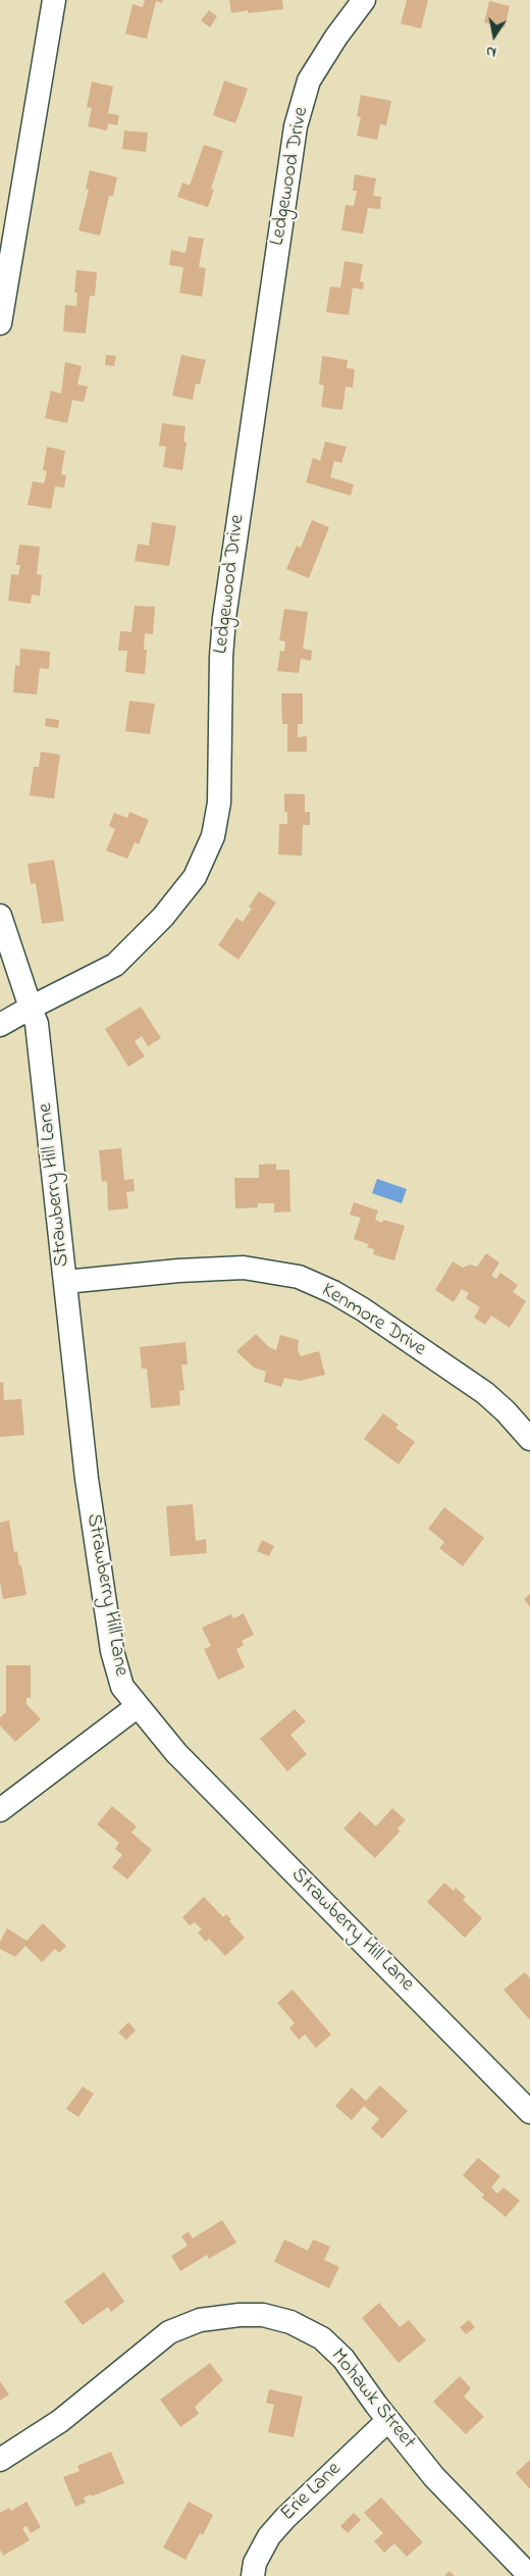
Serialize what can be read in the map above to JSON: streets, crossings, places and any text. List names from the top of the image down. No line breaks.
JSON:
{"streets":{"street":["Ledgewood Drive","Strawberry Hill Lane","Kenmore Drive","Mohawk Street","Erie Lane"]},"crossings":[["Ledgewood Drive","Strawberry Hill Lane"],["Strawberry Hill Lane","Kenmore Drive"],["Mohawk Street","Erie Lane"]],"north":"bottom"}
